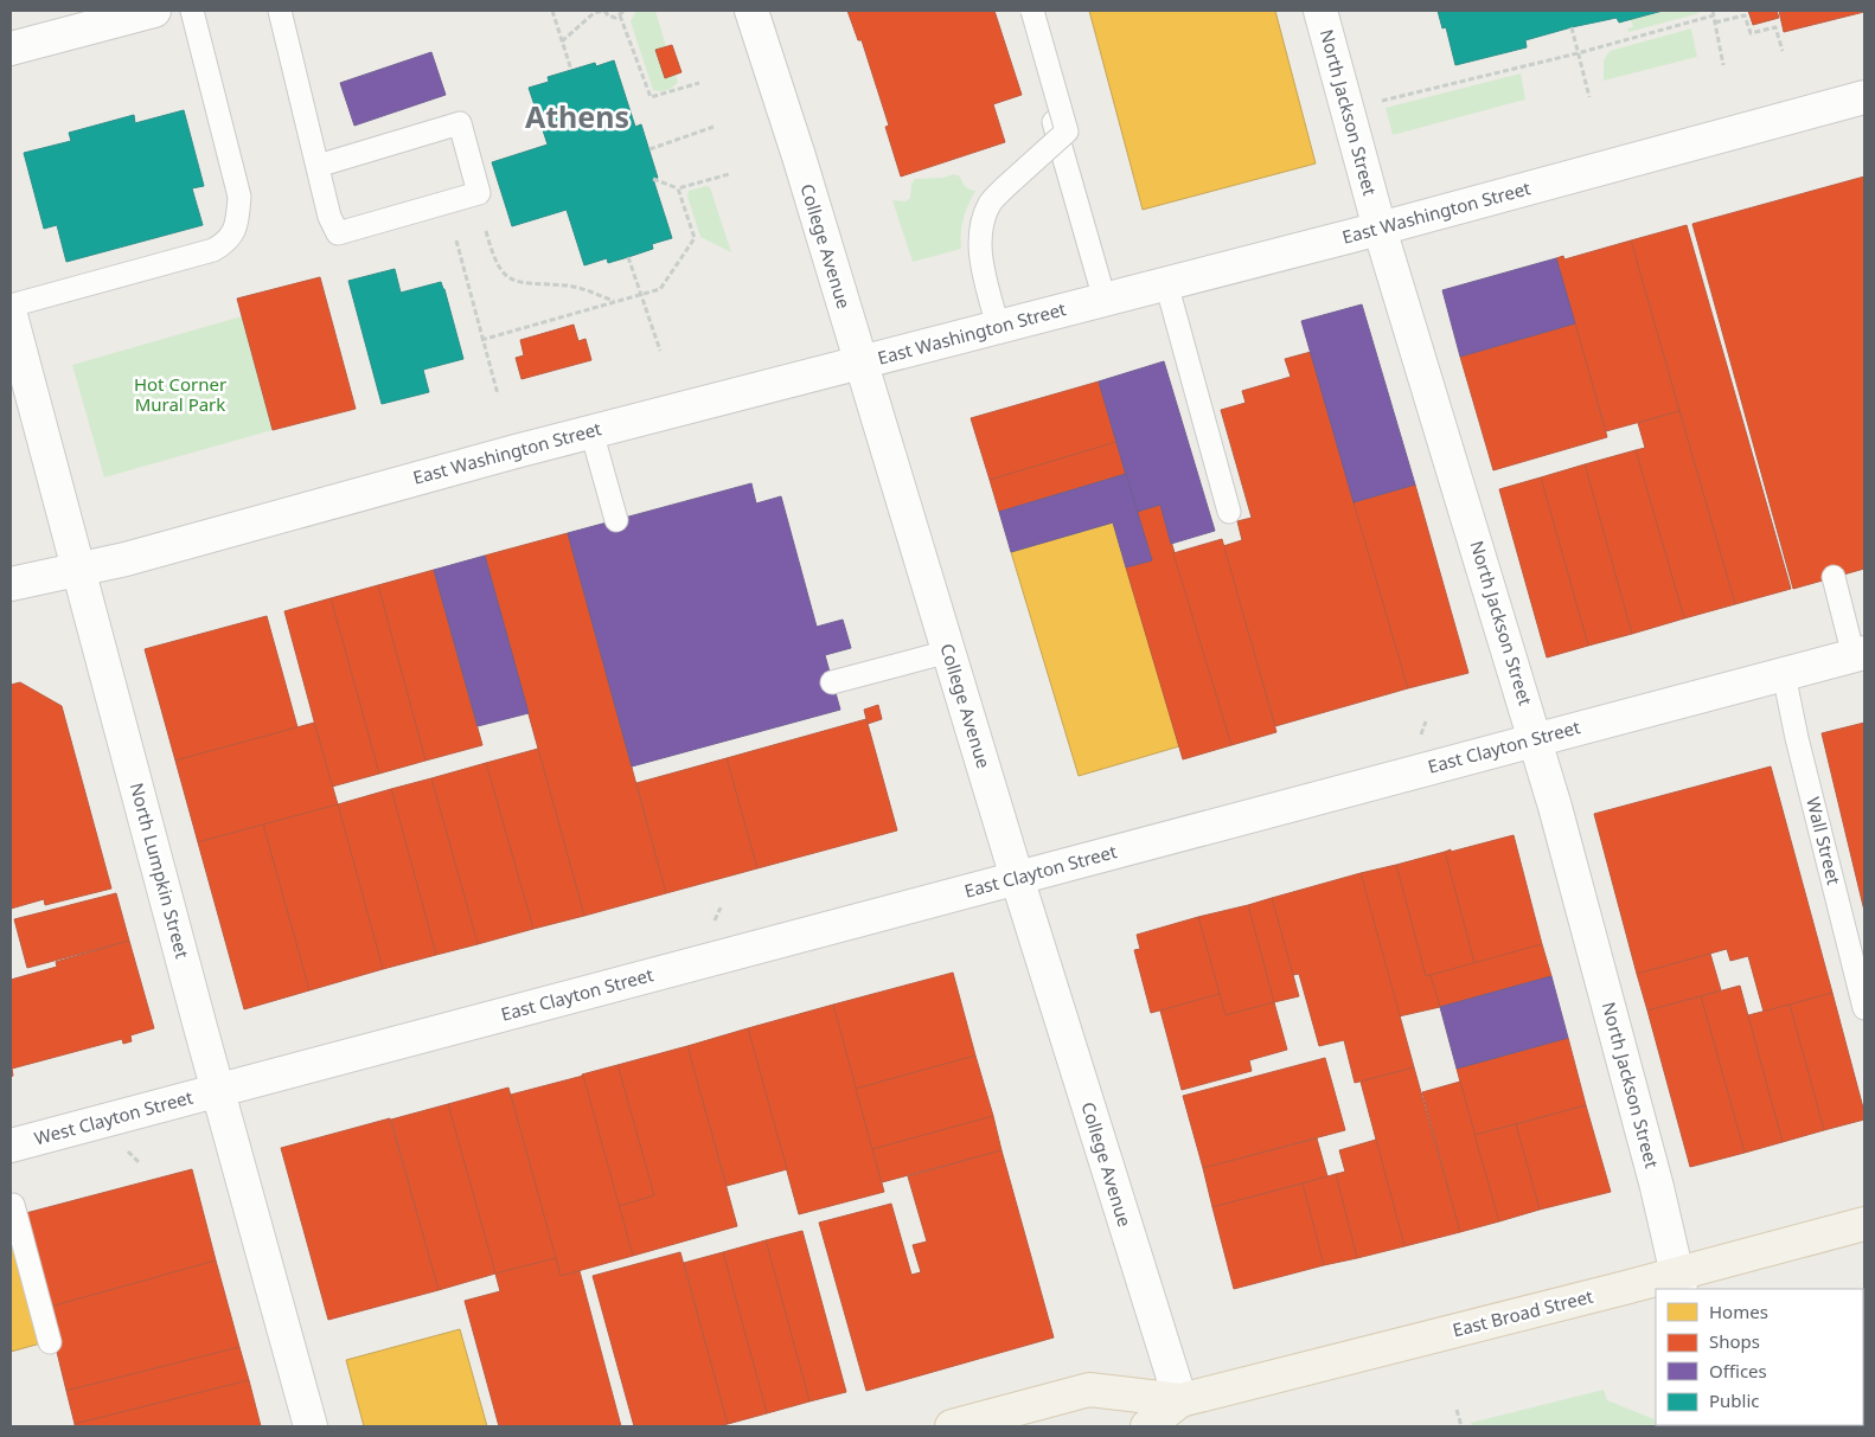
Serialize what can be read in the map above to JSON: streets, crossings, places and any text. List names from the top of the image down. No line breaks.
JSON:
{"streets":{"main road":["East Broad Street"],"street":["North Jackson Street","East Washington Street","College Avenue","East Clayton Street","North Lumpkin Street","West Clayton Street"],"lane":["Wall Street"]},"crossings":[["North Jackson Street","East Washington Street"],["North Jackson Street","East Clayton Street"],["North Jackson Street","East Broad Street"],["East Washington Street","College Avenue"],["East Washington Street","North Lumpkin Street"],["College Avenue","East Clayton Street"],["College Avenue","East Broad Street"],["East Clayton Street","Wall Street"],["East Clayton Street","North Lumpkin Street"],["East Clayton Street","West Clayton Street"],["North Lumpkin Street","West Clayton Street"]],"districts":["Athens"],"parks":["Hot Corner Mural Park"],"legend":["Homes","Shops","Offices","Public"]}
